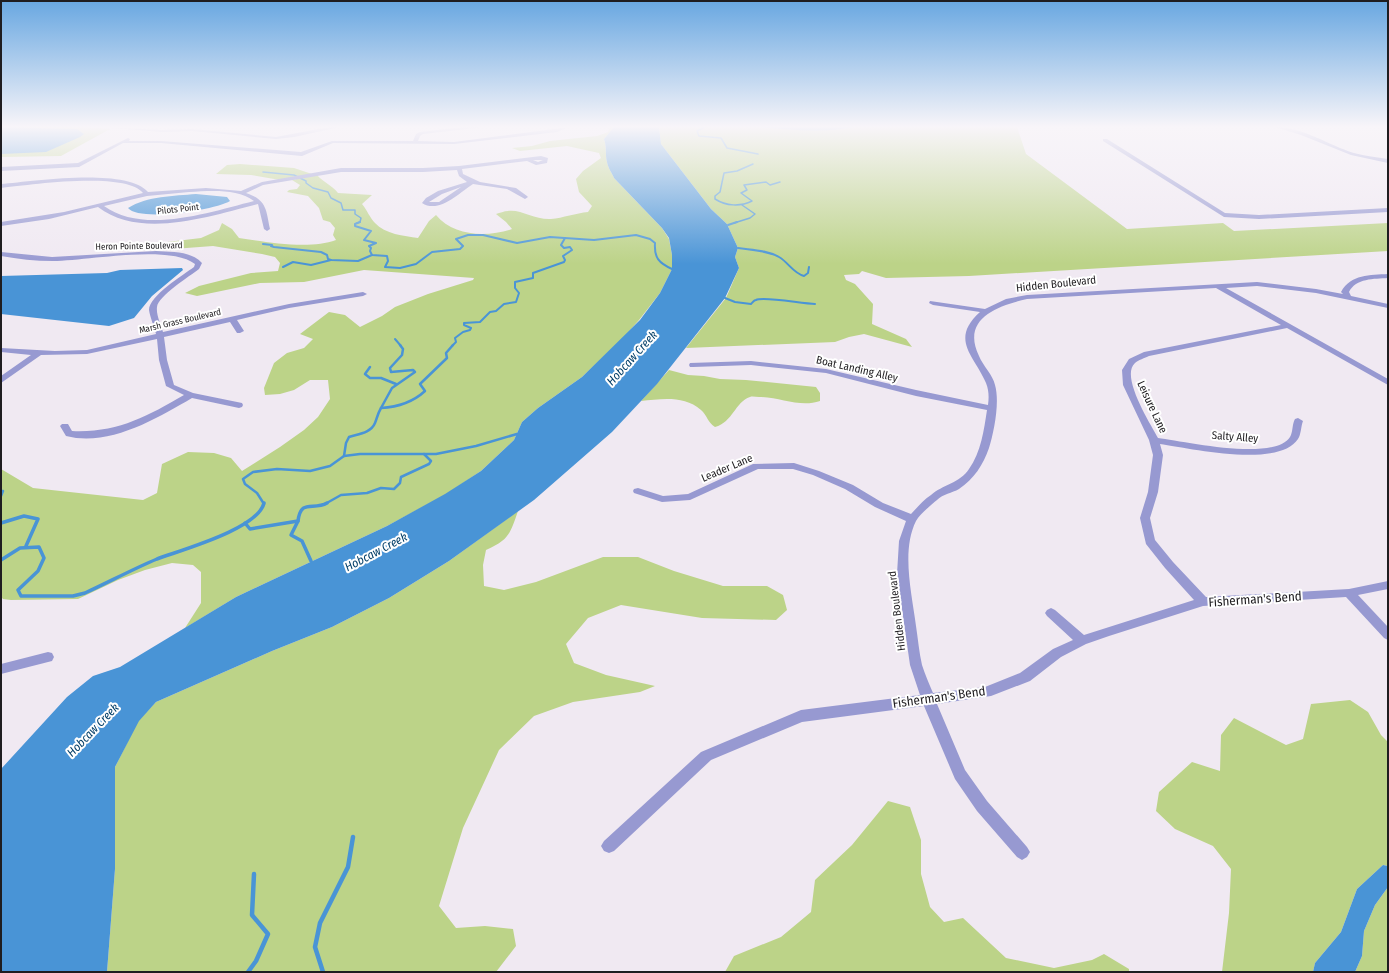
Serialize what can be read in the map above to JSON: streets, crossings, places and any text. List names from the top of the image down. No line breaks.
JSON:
{"streets":{"street":["Pilots Point","Heron Pointe Boulevard","Hidden Boulevard","Marsh Grass Boulevard","Boat Landing Alley","Leisure Lane","Salty Alley","Leader Lane","Fisherman's Bend"]},"crossings":[["Heron Pointe Boulevard","Marsh Grass Boulevard"],["Hidden Boulevard","Boat Landing Alley"],["Hidden Boulevard","Leader Lane"],["Hidden Boulevard","Fisherman's Bend"],["Leisure Lane","Salty Alley"],["Leisure Lane","Fisherman's Bend"]],"water":["Hobcaw Creek"]}
